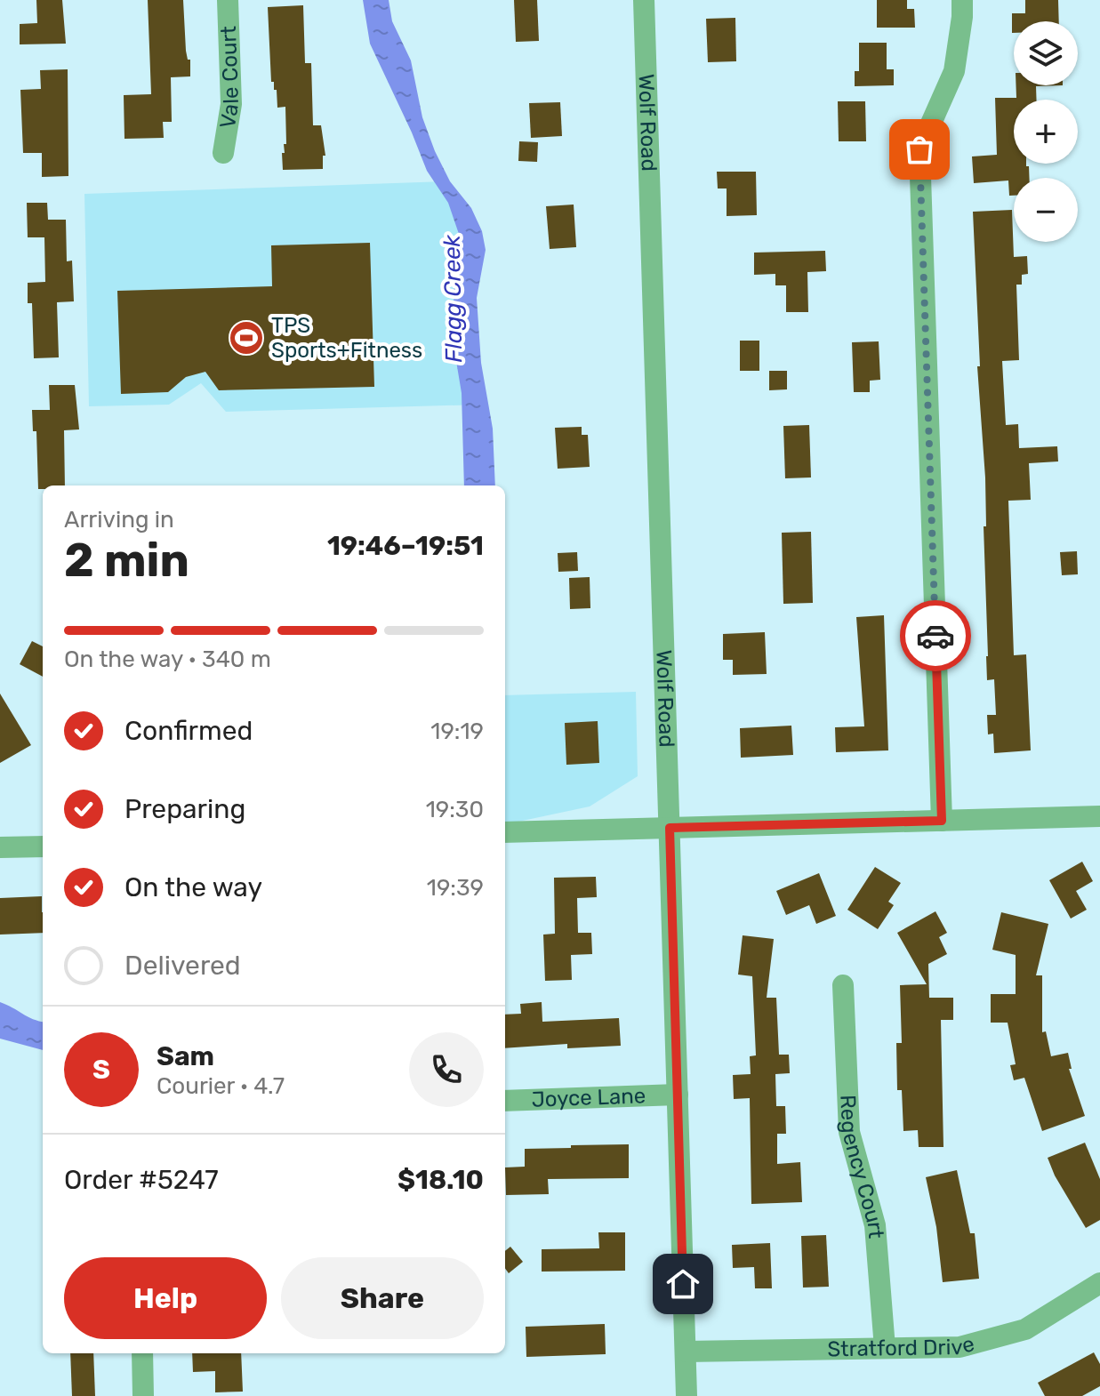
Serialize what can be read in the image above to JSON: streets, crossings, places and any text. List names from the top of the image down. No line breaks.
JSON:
{"streets":{"street":["Vale Court","Wolf Road","Joyce Lane","Regency Court","Stratford Drive"]},"crossings":[["Wolf Road","Joyce Lane"],["Wolf Road","Stratford Drive"],["Regency Court","Stratford Drive"]],"water":["Flagg Creek"],"places":{"sports":["TPS Sports+Fitness"]},"page":{"map_buttons":["+","−"],"heading":["2 min","Arriving in","19:46–19:51"],"panel":["Sam","Courier · 4.7","Order #5247","$18.10"],"bar":"On the way · 340 m","list":[["Confirmed","19:19"],["Preparing","19:30"],["On the way","19:39"],"Delivered"],"round":"S","buttons":["Help","Share"]}}
